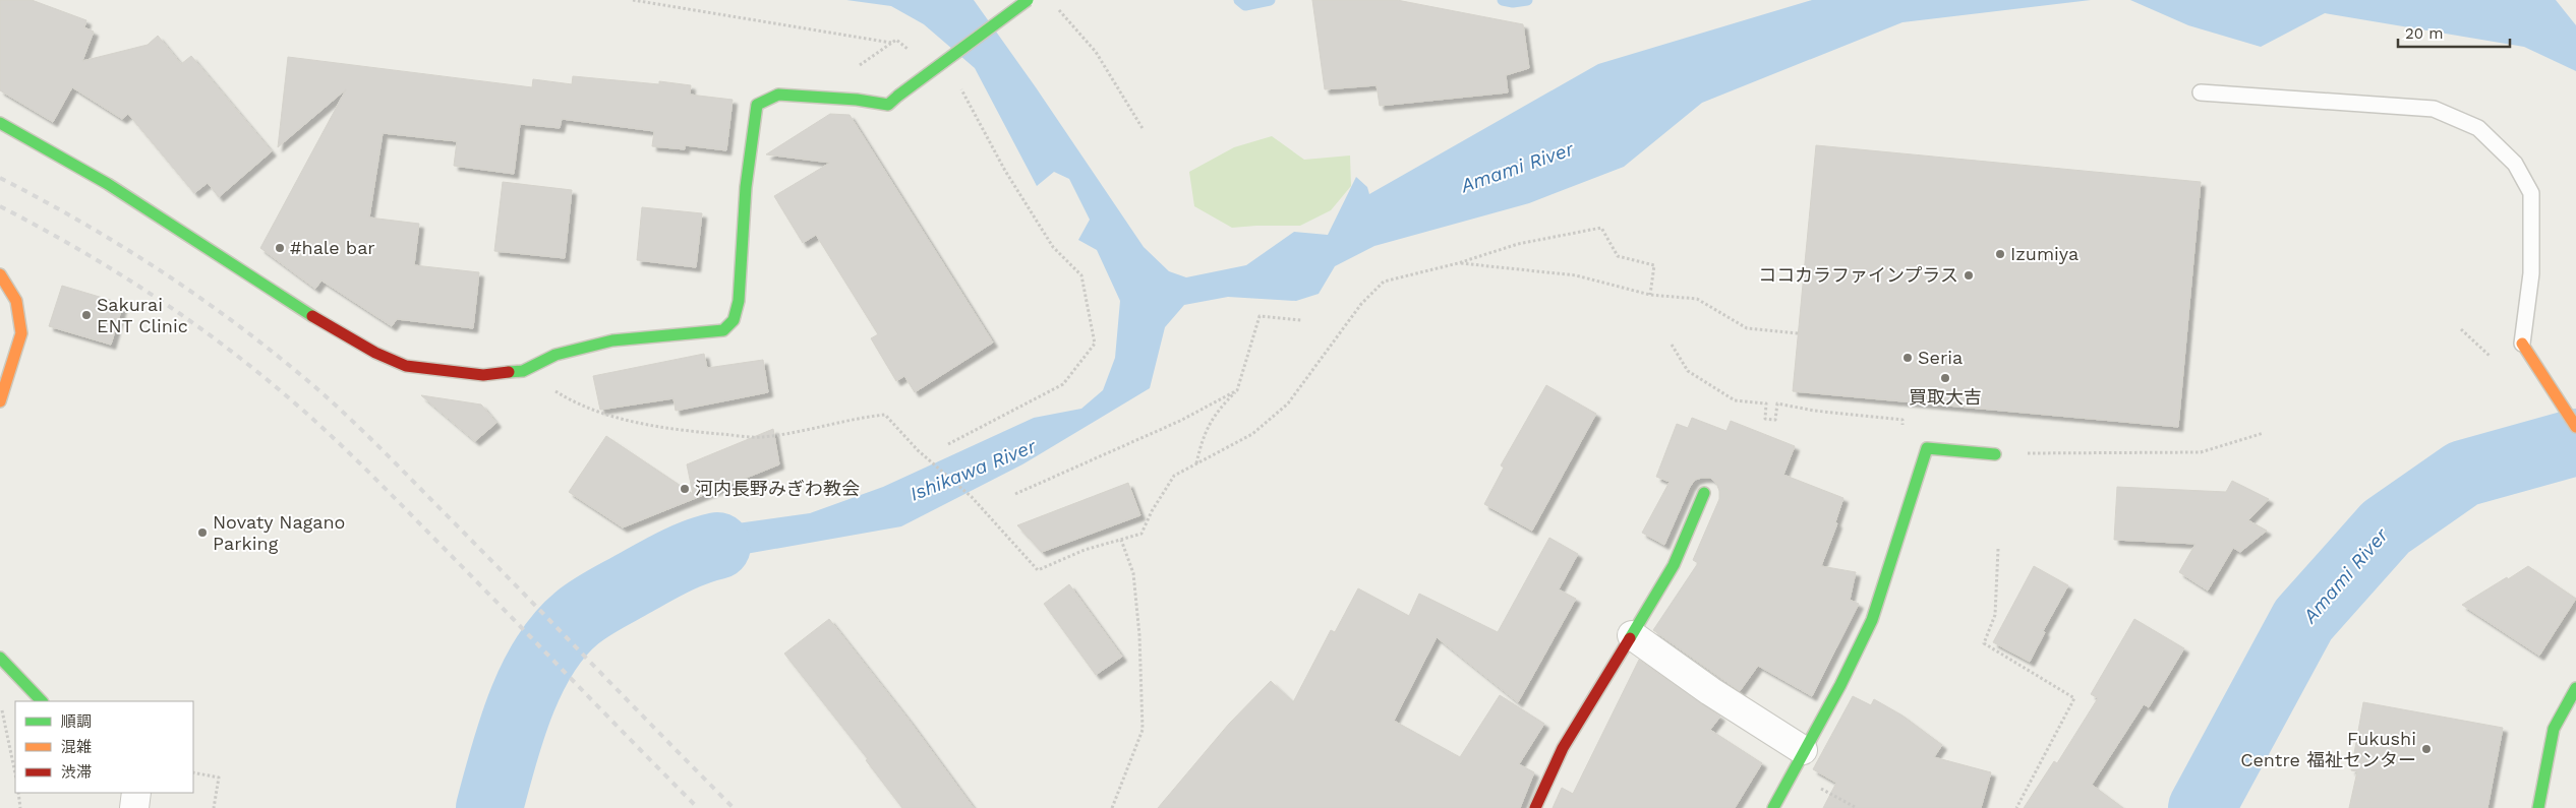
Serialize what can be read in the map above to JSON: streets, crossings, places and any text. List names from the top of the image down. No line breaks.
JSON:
{"water":["Amami River","Ishikawa River"],"places":["#hale bar","Izumiya","ココカラファインプラス","Sakurai ENT Clinic","Seria","買取大吉","河内長野みぎわ教会","Novaty Nagano Parking","Fukushi Centre 福祉センター"],"legend":["順調","混雑","渋滞"],"scale_bar":"20 m"}
